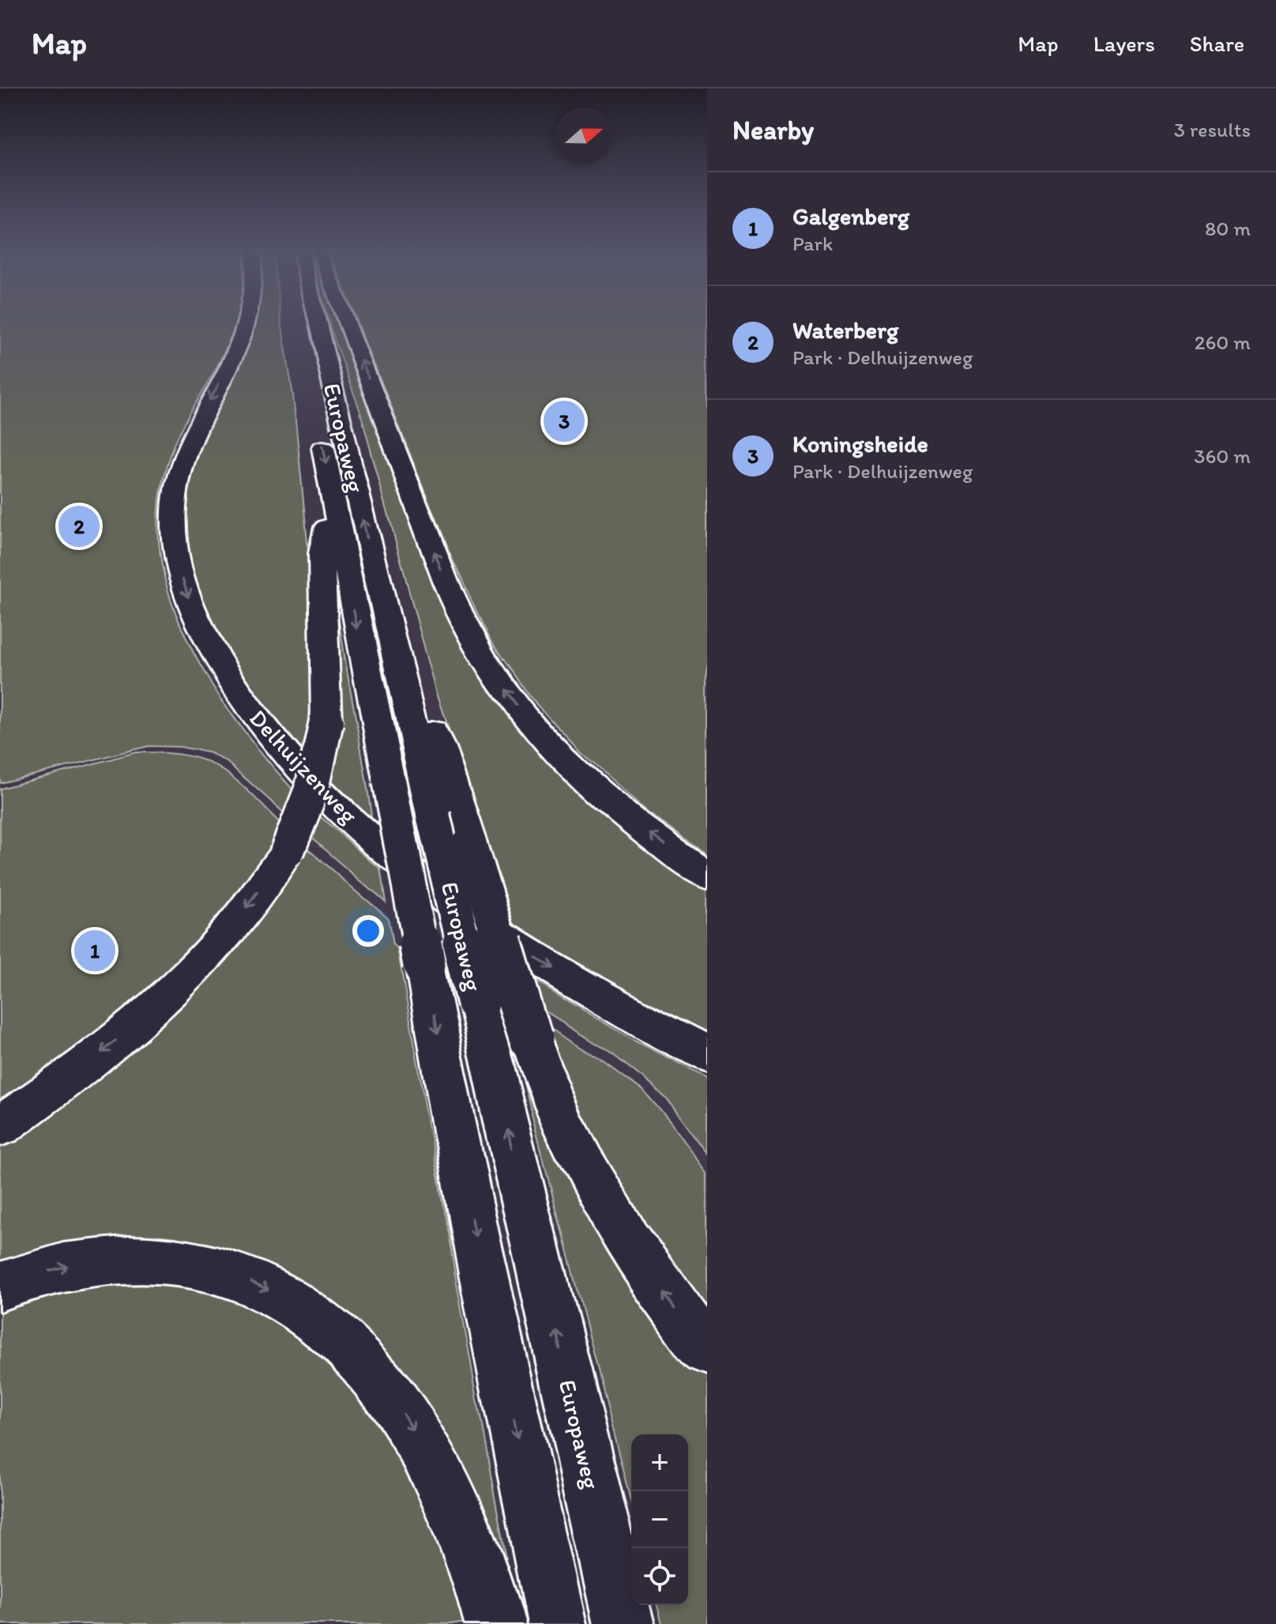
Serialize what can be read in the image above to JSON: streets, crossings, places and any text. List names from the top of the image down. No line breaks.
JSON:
{"streets":{"highway":["Europaweg","Delhuijzenweg"]},"north":"right","page":{"header":"Map","nav":["Map","Layers","Share"],"heading":["Nearby","3 results"],"list":[{"mark":"1","name":"Galgenberg","note":"Park","value":"80 m"},{"mark":"2","name":"Waterberg","note":"Park · Delhuijzenweg","value":"260 m"},{"mark":"3","name":"Koningsheide","note":"Park · Delhuijzenweg","value":"360 m"}],"pins":["3","2","1"],"map_buttons":["+","−"]}}
